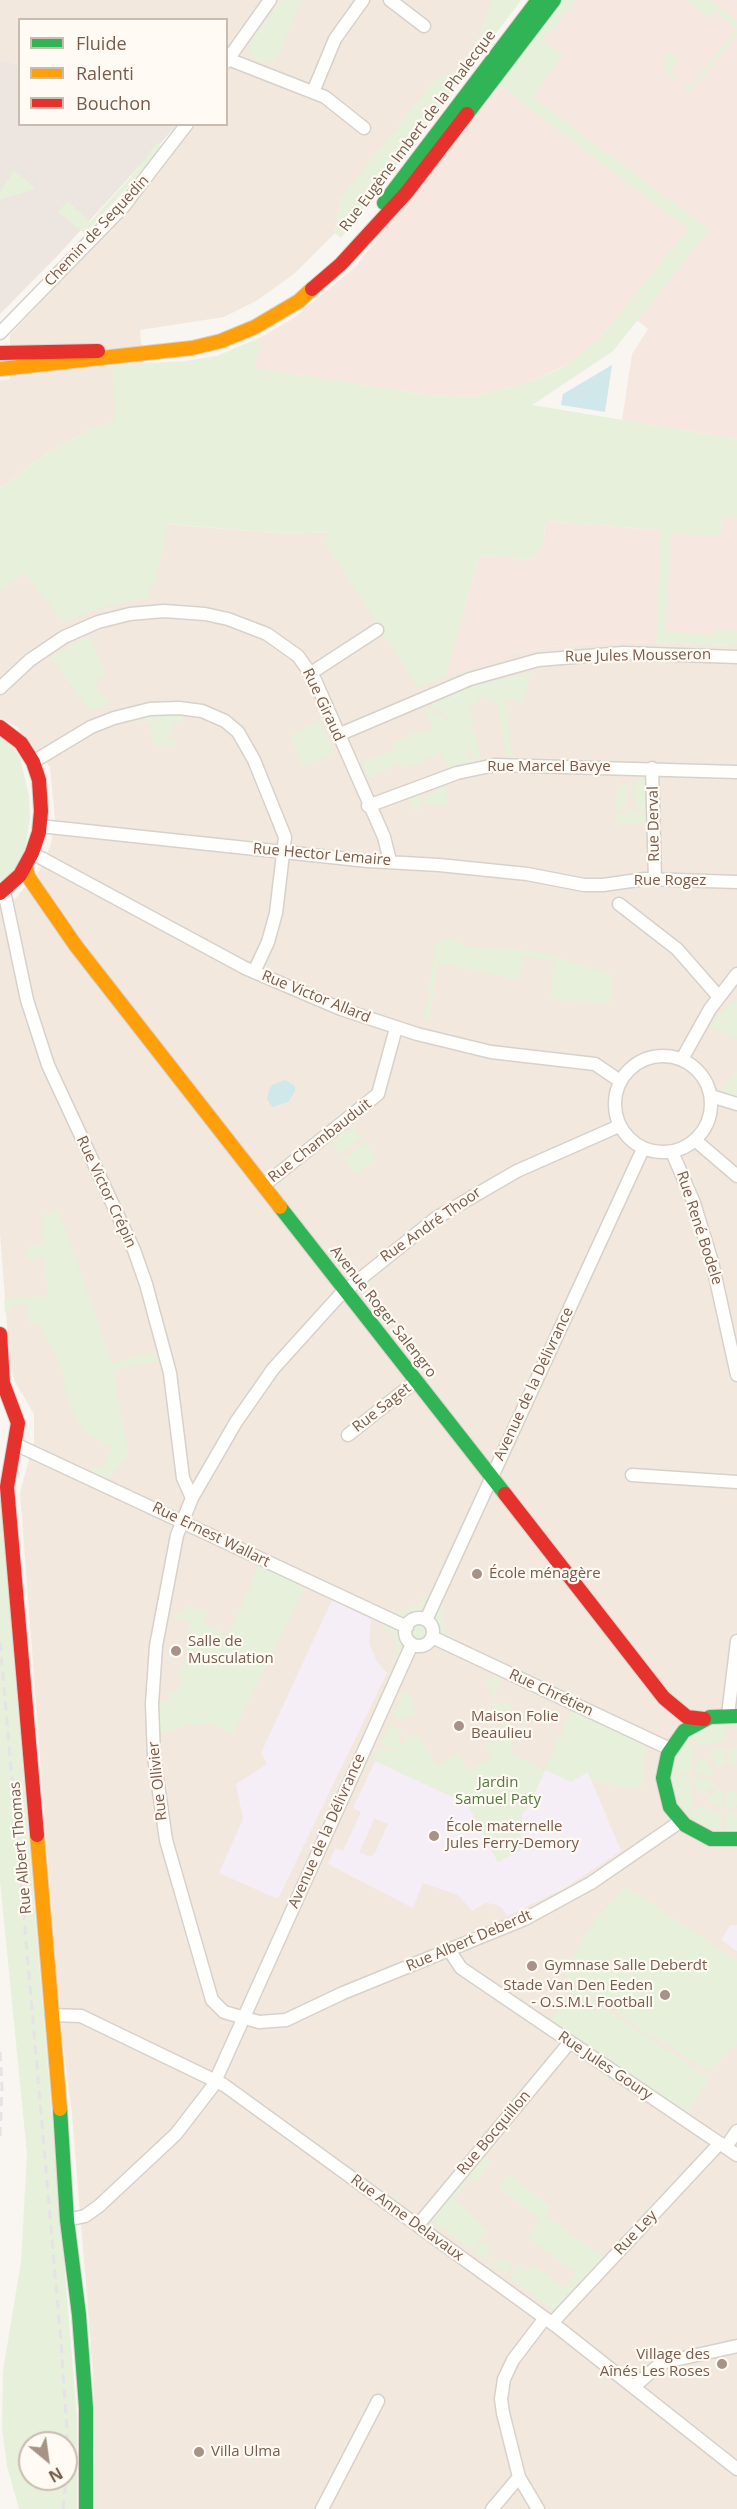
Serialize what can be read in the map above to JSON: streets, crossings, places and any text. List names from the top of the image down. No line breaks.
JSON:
{"streets":{"street":["Rue Eugène Imbert de la Phalecque","Chemin de Sequedin","Rue Jules Mousseron","Rue Giraud","Rue Marcel Bavye","Rue Derval","Rue Hector Lemaire","Rue Rogez","Rue Victor Allard","Rue Chambauduit","Rue Victor Crépin","Rue André Thoor","Rue René Bodele","Avenue Roger Salengro","Avenue de la Délivrance","Rue Saget","Rue Ernest Wallart","Rue Chrétien","Rue Ollivier","Rue Albert Thomas","Rue Albert Deberdt","Rue Jules Goury","Rue Bocquillon","Rue Anne Delavaux","Rue Ley"]},"crossings":[["Rue Jules Mousseron","Rue Giraud"],["Rue Giraud","Rue Marcel Bavye"],["Rue Giraud","Rue Hector Lemaire"],["Rue Marcel Bavye","Rue Derval"],["Rue Derval","Rue Rogez"],["Rue Hector Lemaire","Rue Rogez"],["Rue Victor Allard","Rue Chambauduit"],["Rue Victor Allard","Rue André Thoor"],["Rue Victor Allard","Rue René Bodele"],["Rue Victor Allard","Avenue de la Délivrance"],["Rue Chambauduit","Avenue Roger Salengro"],["Rue Victor Crépin","Rue André Thoor"],["Rue Victor Crépin","Avenue Roger Salengro"],["Rue André Thoor","Rue René Bodele"],["Rue André Thoor","Avenue Roger Salengro"],["Rue André Thoor","Avenue de la Délivrance"],["Rue André Thoor","Rue Ernest Wallart"],["Rue André Thoor","Rue Ollivier"],["Rue René Bodele","Avenue de la Délivrance"],["Avenue Roger Salengro","Avenue de la Délivrance"],["Avenue Roger Salengro","Rue Saget"],["Avenue Roger Salengro","Rue Chrétien"],["Avenue de la Délivrance","Rue Ernest Wallart"],["Avenue de la Délivrance","Rue Chrétien"],["Avenue de la Délivrance","Rue Ollivier"],["Avenue de la Délivrance","Rue Albert Thomas"],["Avenue de la Délivrance","Rue Albert Deberdt"],["Avenue de la Délivrance","Rue Anne Delavaux"],["Rue Ernest Wallart","Rue Chrétien"],["Rue Ernest Wallart","Rue Ollivier"],["Rue Ernest Wallart","Rue Albert Thomas"],["Rue Ollivier","Rue Albert Deberdt"],["Rue Albert Thomas","Rue Anne Delavaux"],["Rue Albert Deberdt","Rue Jules Goury"],["Rue Jules Goury","Rue Bocquillon"],["Rue Jules Goury","Rue Ley"],["Rue Bocquillon","Rue Anne Delavaux"],["Rue Anne Delavaux","Rue Ley"]],"parks":["Jardin Samuel Paty"],"places":["École ménagère","Salle de Musculation","Maison Folie Beaulieu","École maternelle Jules Ferry-Demory","Gymnase Salle Deberdt","Stade Van Den Eeden - O.S.M.L Football","Village des Aînés Les Roses","Villa Ulma"],"legend":["Fluide","Ralenti","Bouchon"],"north":"bottom right"}
